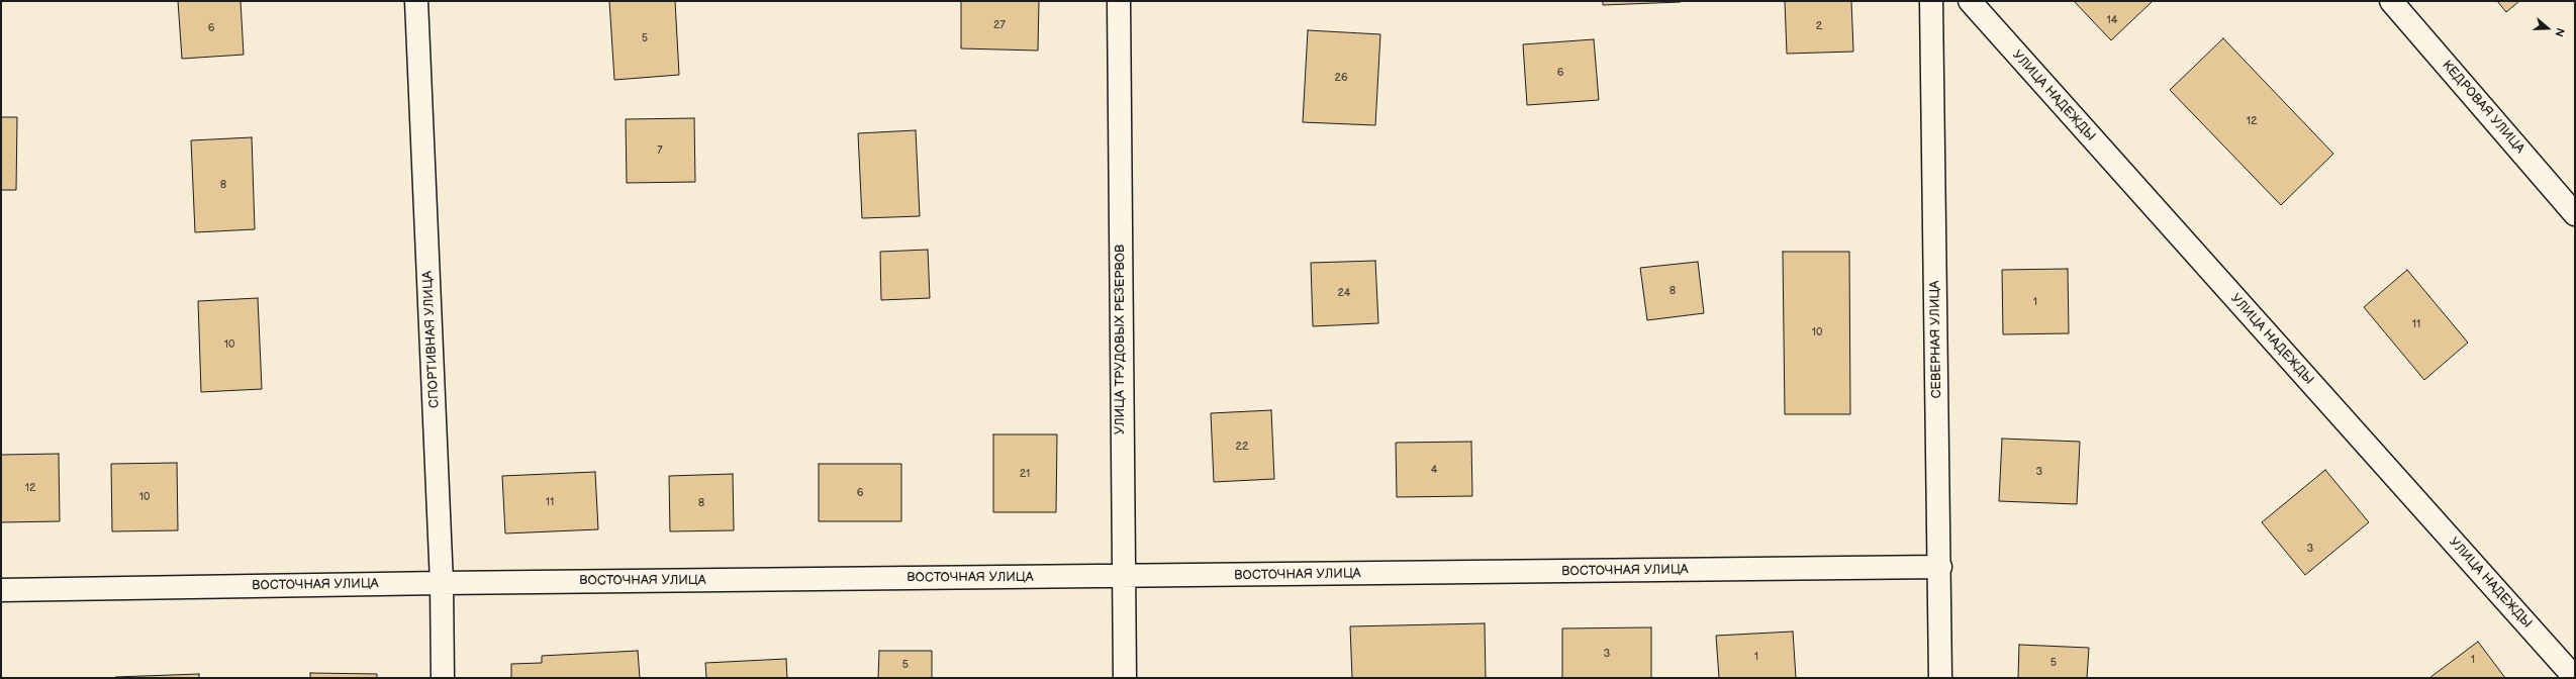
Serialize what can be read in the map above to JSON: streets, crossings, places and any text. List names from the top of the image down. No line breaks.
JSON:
{"streets":{"street":["УЛИЦА НАДЕЖДЫ","КЕДРОВАЯ УЛИЦА","СПОРТИВНАЯ УЛИЦА","УЛИЦА ТРУДОВЫХ РЕЗЕРВОВ","СЕВЕРНАЯ УЛИЦА","ВОСТОЧНАЯ УЛИЦА"]},"crossings":[["СПОРТИВНАЯ УЛИЦА","ВОСТОЧНАЯ УЛИЦА"],["УЛИЦА ТРУДОВЫХ РЕЗЕРВОВ","ВОСТОЧНАЯ УЛИЦА"],["СЕВЕРНАЯ УЛИЦА","ВОСТОЧНАЯ УЛИЦА"]],"house_numbers":["14","27","2","6","5","6","26","12","7","8","8","24","1","11","10","10","22","4","3","21","12","6","10","11","8","3","3","1","1","5","5"],"north":"right"}
